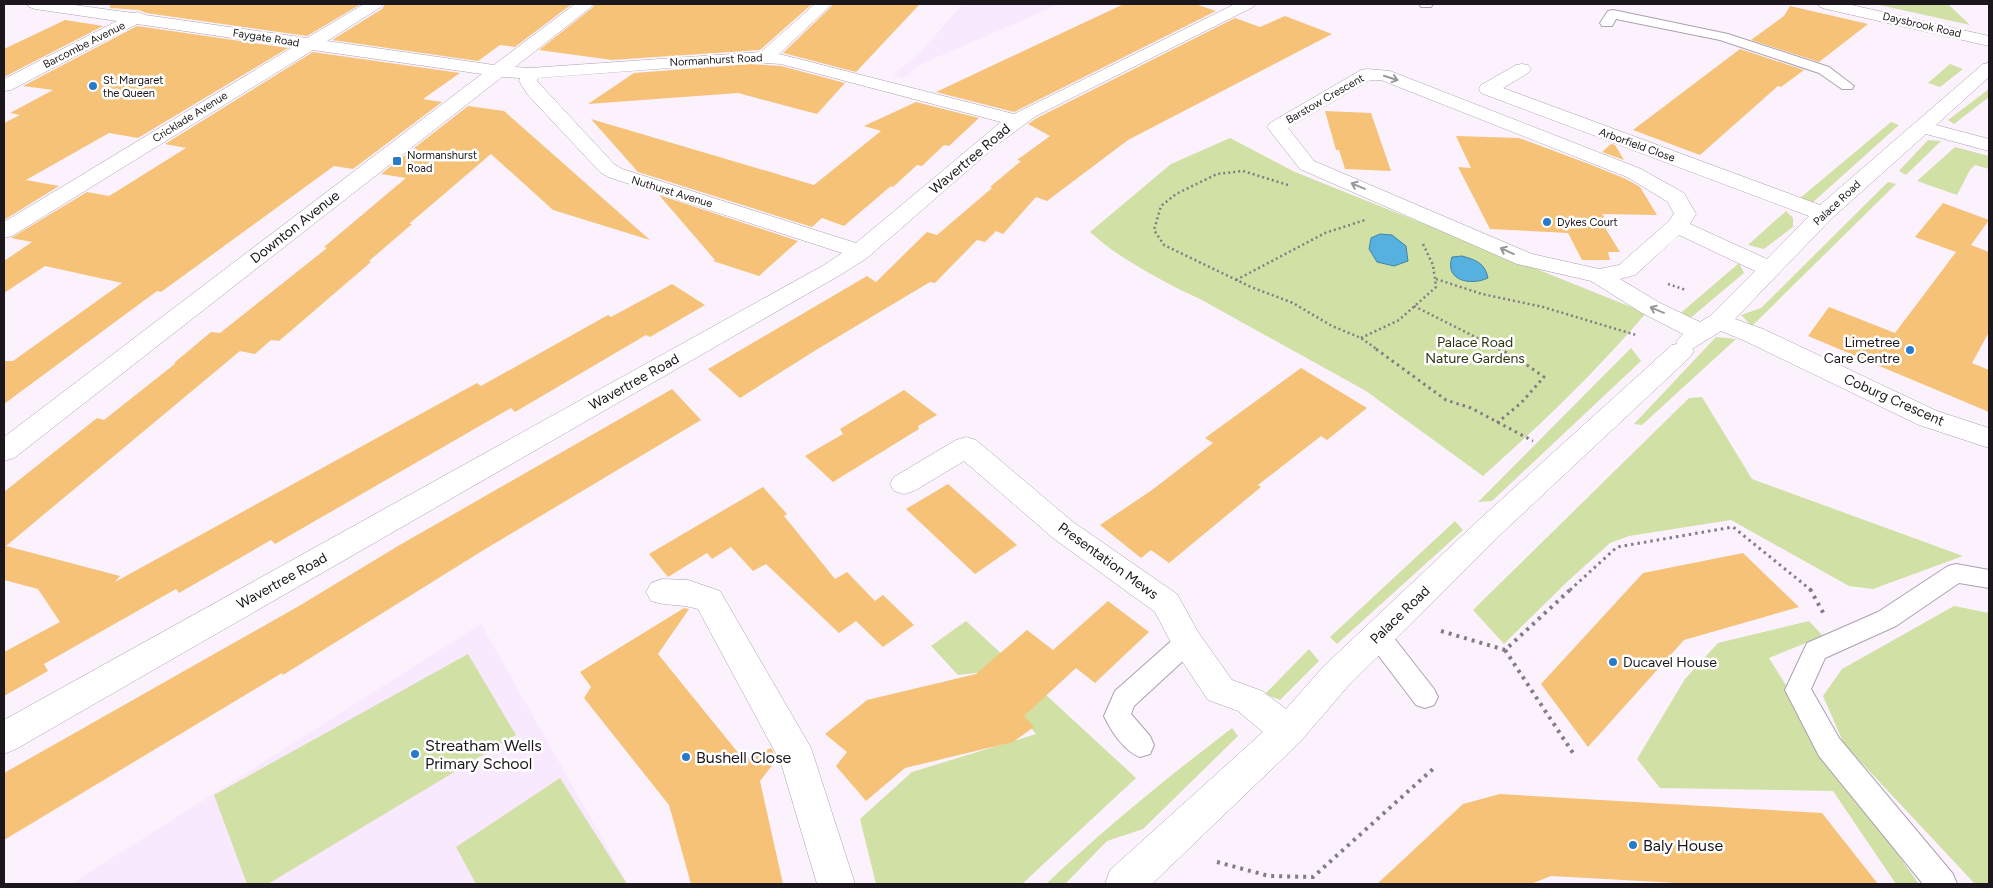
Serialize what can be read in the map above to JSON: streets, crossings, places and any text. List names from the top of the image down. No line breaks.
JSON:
{"streets":{"street":["Daysbrook Road","Faygate Road","Barcombe Avenue","Normanhurst Road","Barstow Crescent","Cricklade Avenue","Arborfield Close","Wavertree Road","Nuthurst Avenue","Palace Road","Downton Avenue","Coburg Crescent","Presentation Mews"]},"crossings":[["Faygate Road","Barcombe Avenue"],["Faygate Road","Normanhurst Road"],["Faygate Road","Cricklade Avenue"],["Faygate Road","Downton Avenue"],["Normanhurst Road","Wavertree Road"],["Normanhurst Road","Nuthurst Avenue"],["Normanhurst Road","Downton Avenue"],["Barstow Crescent","Palace Road"],["Barstow Crescent","Coburg Crescent"],["Arborfield Close","Palace Road"],["Wavertree Road","Nuthurst Avenue"],["Palace Road","Coburg Crescent"],["Palace Road","Presentation Mews"]],"parks":["Palace Road Nature Gardens"],"places":{"other":["St. Margaret the Queen","Dykes Court","Limetree Care Centre","Ducavel House","Streatham Wells Primary School","Bushell Close","Baly House"],"transit":["Normanshurst Road"]}}
